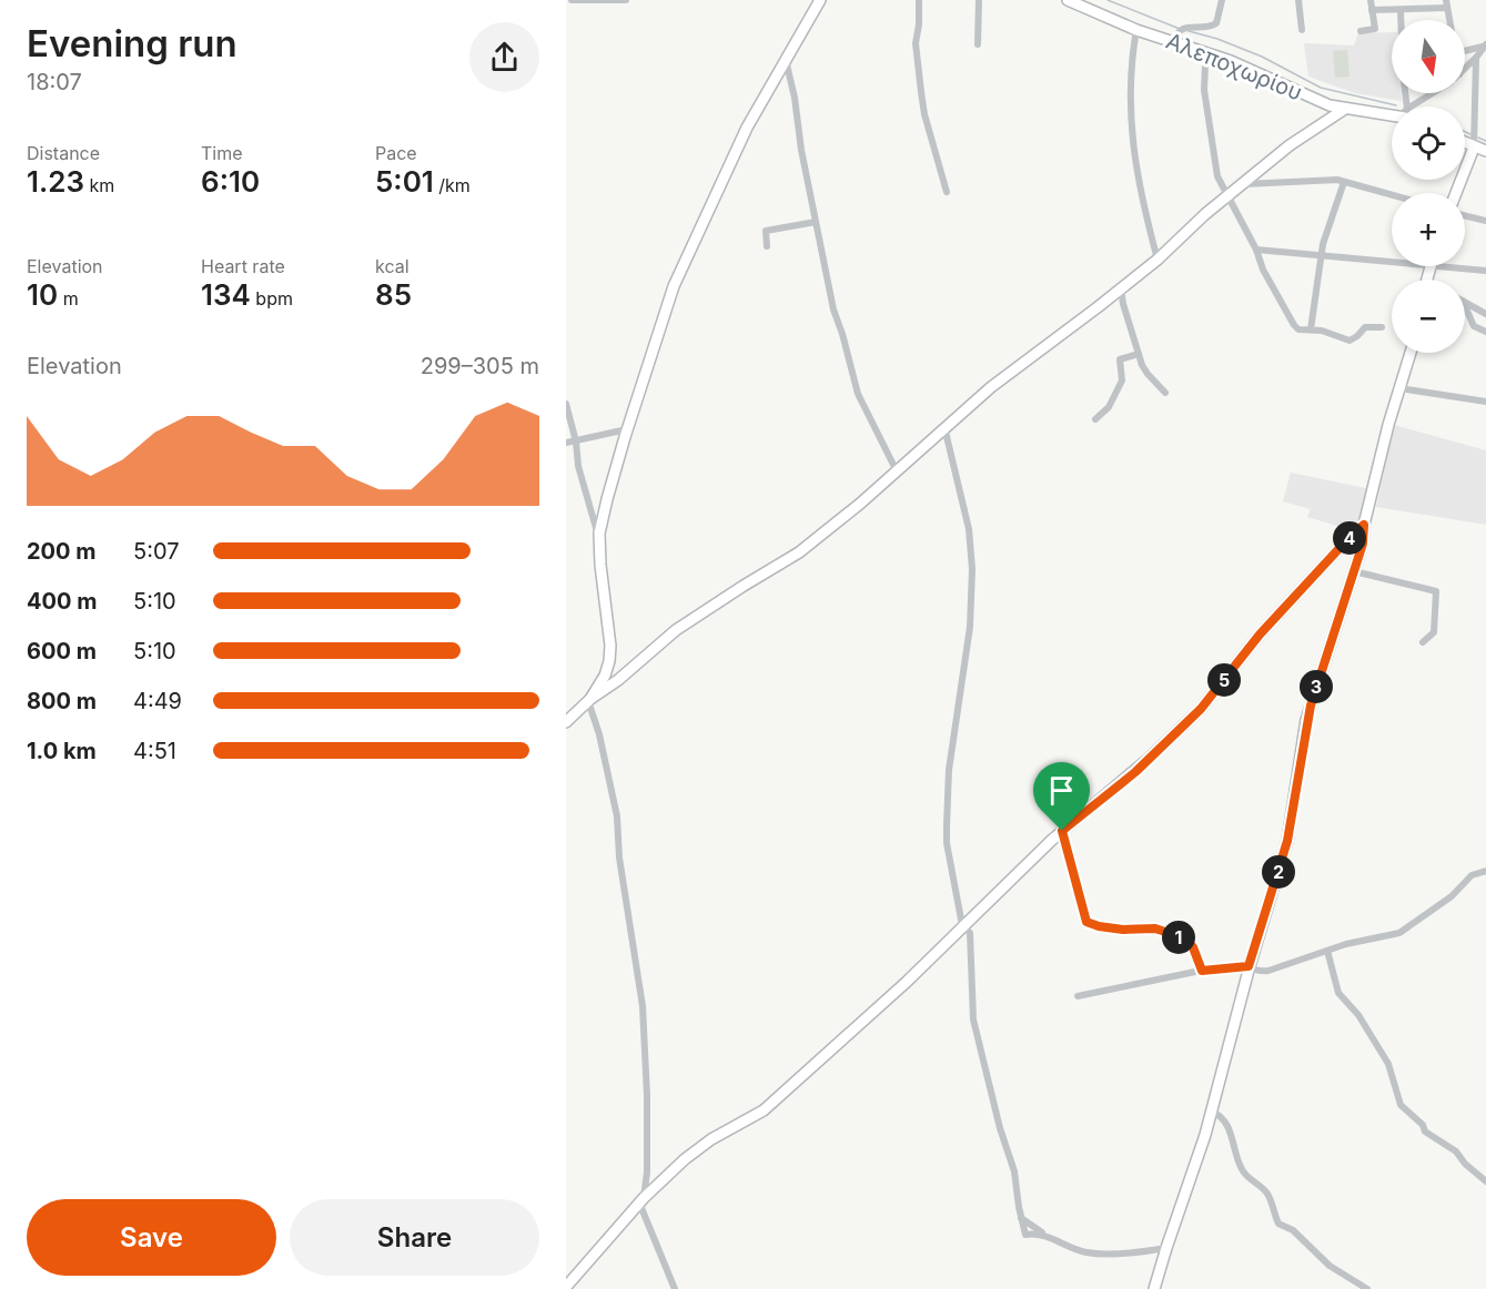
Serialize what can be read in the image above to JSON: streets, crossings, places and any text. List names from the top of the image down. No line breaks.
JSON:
{"streets":{"street":["Αλεποχωρίου"]},"north":"bottom","page":{"heading":["Evening run","18:07"],"map_buttons":["+","−"],"stats":[["Distance","1.23 km"],["Time","6:10"],["Pace","5:01 /km"],["Elevation","10 m"],["Heart rate","134 bpm"],["kcal","85"]],"chart":["Elevation","299–305 m"],"pins":["4","5","3","2","1"],"list":[{"name":"200 m","note":"5:07"},{"name":"400 m","note":"5:10"},{"name":"600 m","note":"5:10"},{"name":"800 m","note":"4:49"},{"name":"1.0 km","note":"4:51"}],"buttons":["Save","Share"]}}
